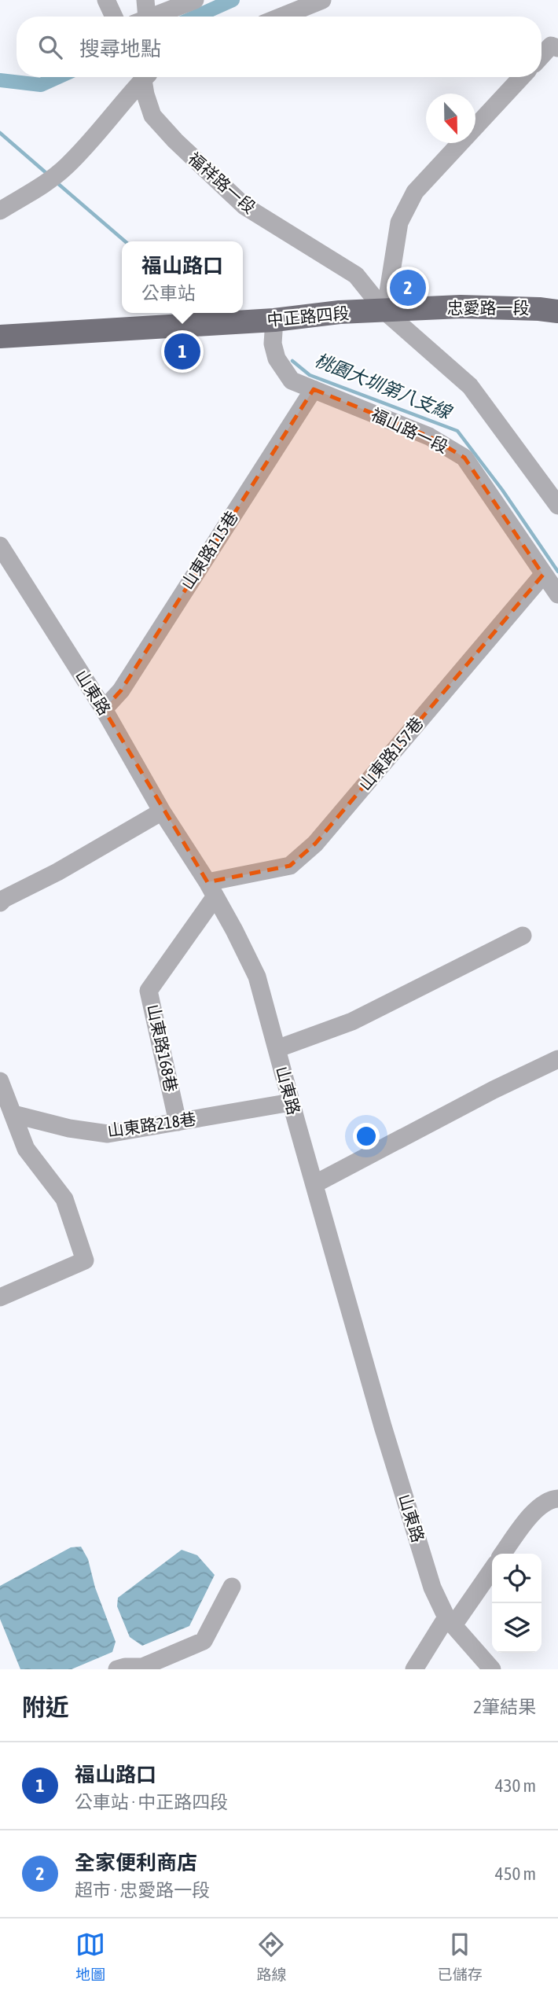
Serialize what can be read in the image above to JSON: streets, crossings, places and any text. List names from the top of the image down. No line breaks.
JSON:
{"streets":{"main road":["忠愛路一段","中正路四段"],"street":["福祥路一段","福山路一段","山東路115巷","山東路","山東路157巷","山東路168巷","山東路218巷"]},"crossings":[["福祥路一段","忠愛路一段"],["福祥路一段","中正路四段"],["忠愛路一段","中正路四段"],["中正路四段","福山路一段"],["福山路一段","山東路115巷"],["福山路一段","山東路157巷"],["山東路115巷","山東路"],["山東路","山東路157巷"],["山東路","山東路168巷"],["山東路","山東路218巷"],["山東路157巷","山東路168巷"],["山東路168巷","山東路218巷"]],"water":["桃園大圳第八支線"],"north":"bottom","page":{"search":"搜尋地點","popup":["福山路口","公車站"],"pins":["2","1"],"heading":["附近","2筆結果"],"list":[{"mark":"1","name":"福山路口","note":"公車站 · 中正路四段","value":"430 m"},{"mark":"2","name":"全家便利商店","note":"超市 · 忠愛路一段","value":"450 m"}],"nav":["地圖","路線","已儲存"]}}
